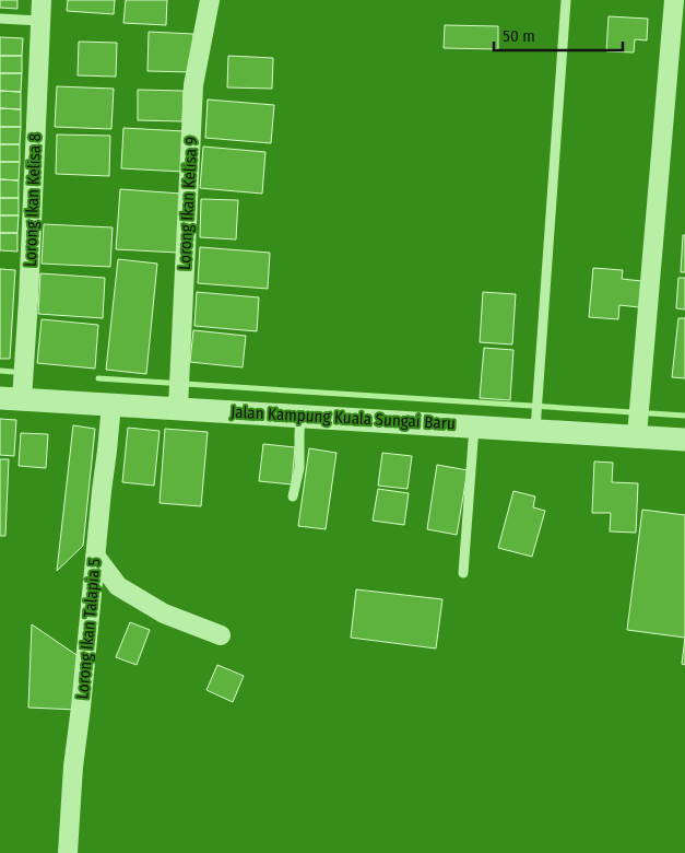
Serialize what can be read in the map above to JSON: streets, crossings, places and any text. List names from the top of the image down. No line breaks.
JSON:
{"streets":{"street":["Lorong Ikan Kelisa 8","Lorong Ikan Kelisa 9","Jalan Kampung Kuala Sungai Baru","Lorong Ikan Talapia 5"]},"crossings":[["Lorong Ikan Kelisa 8","Jalan Kampung Kuala Sungai Baru"],["Lorong Ikan Kelisa 9","Jalan Kampung Kuala Sungai Baru"],["Jalan Kampung Kuala Sungai Baru","Lorong Ikan Talapia 5"]],"scale_bar":"50 m"}
